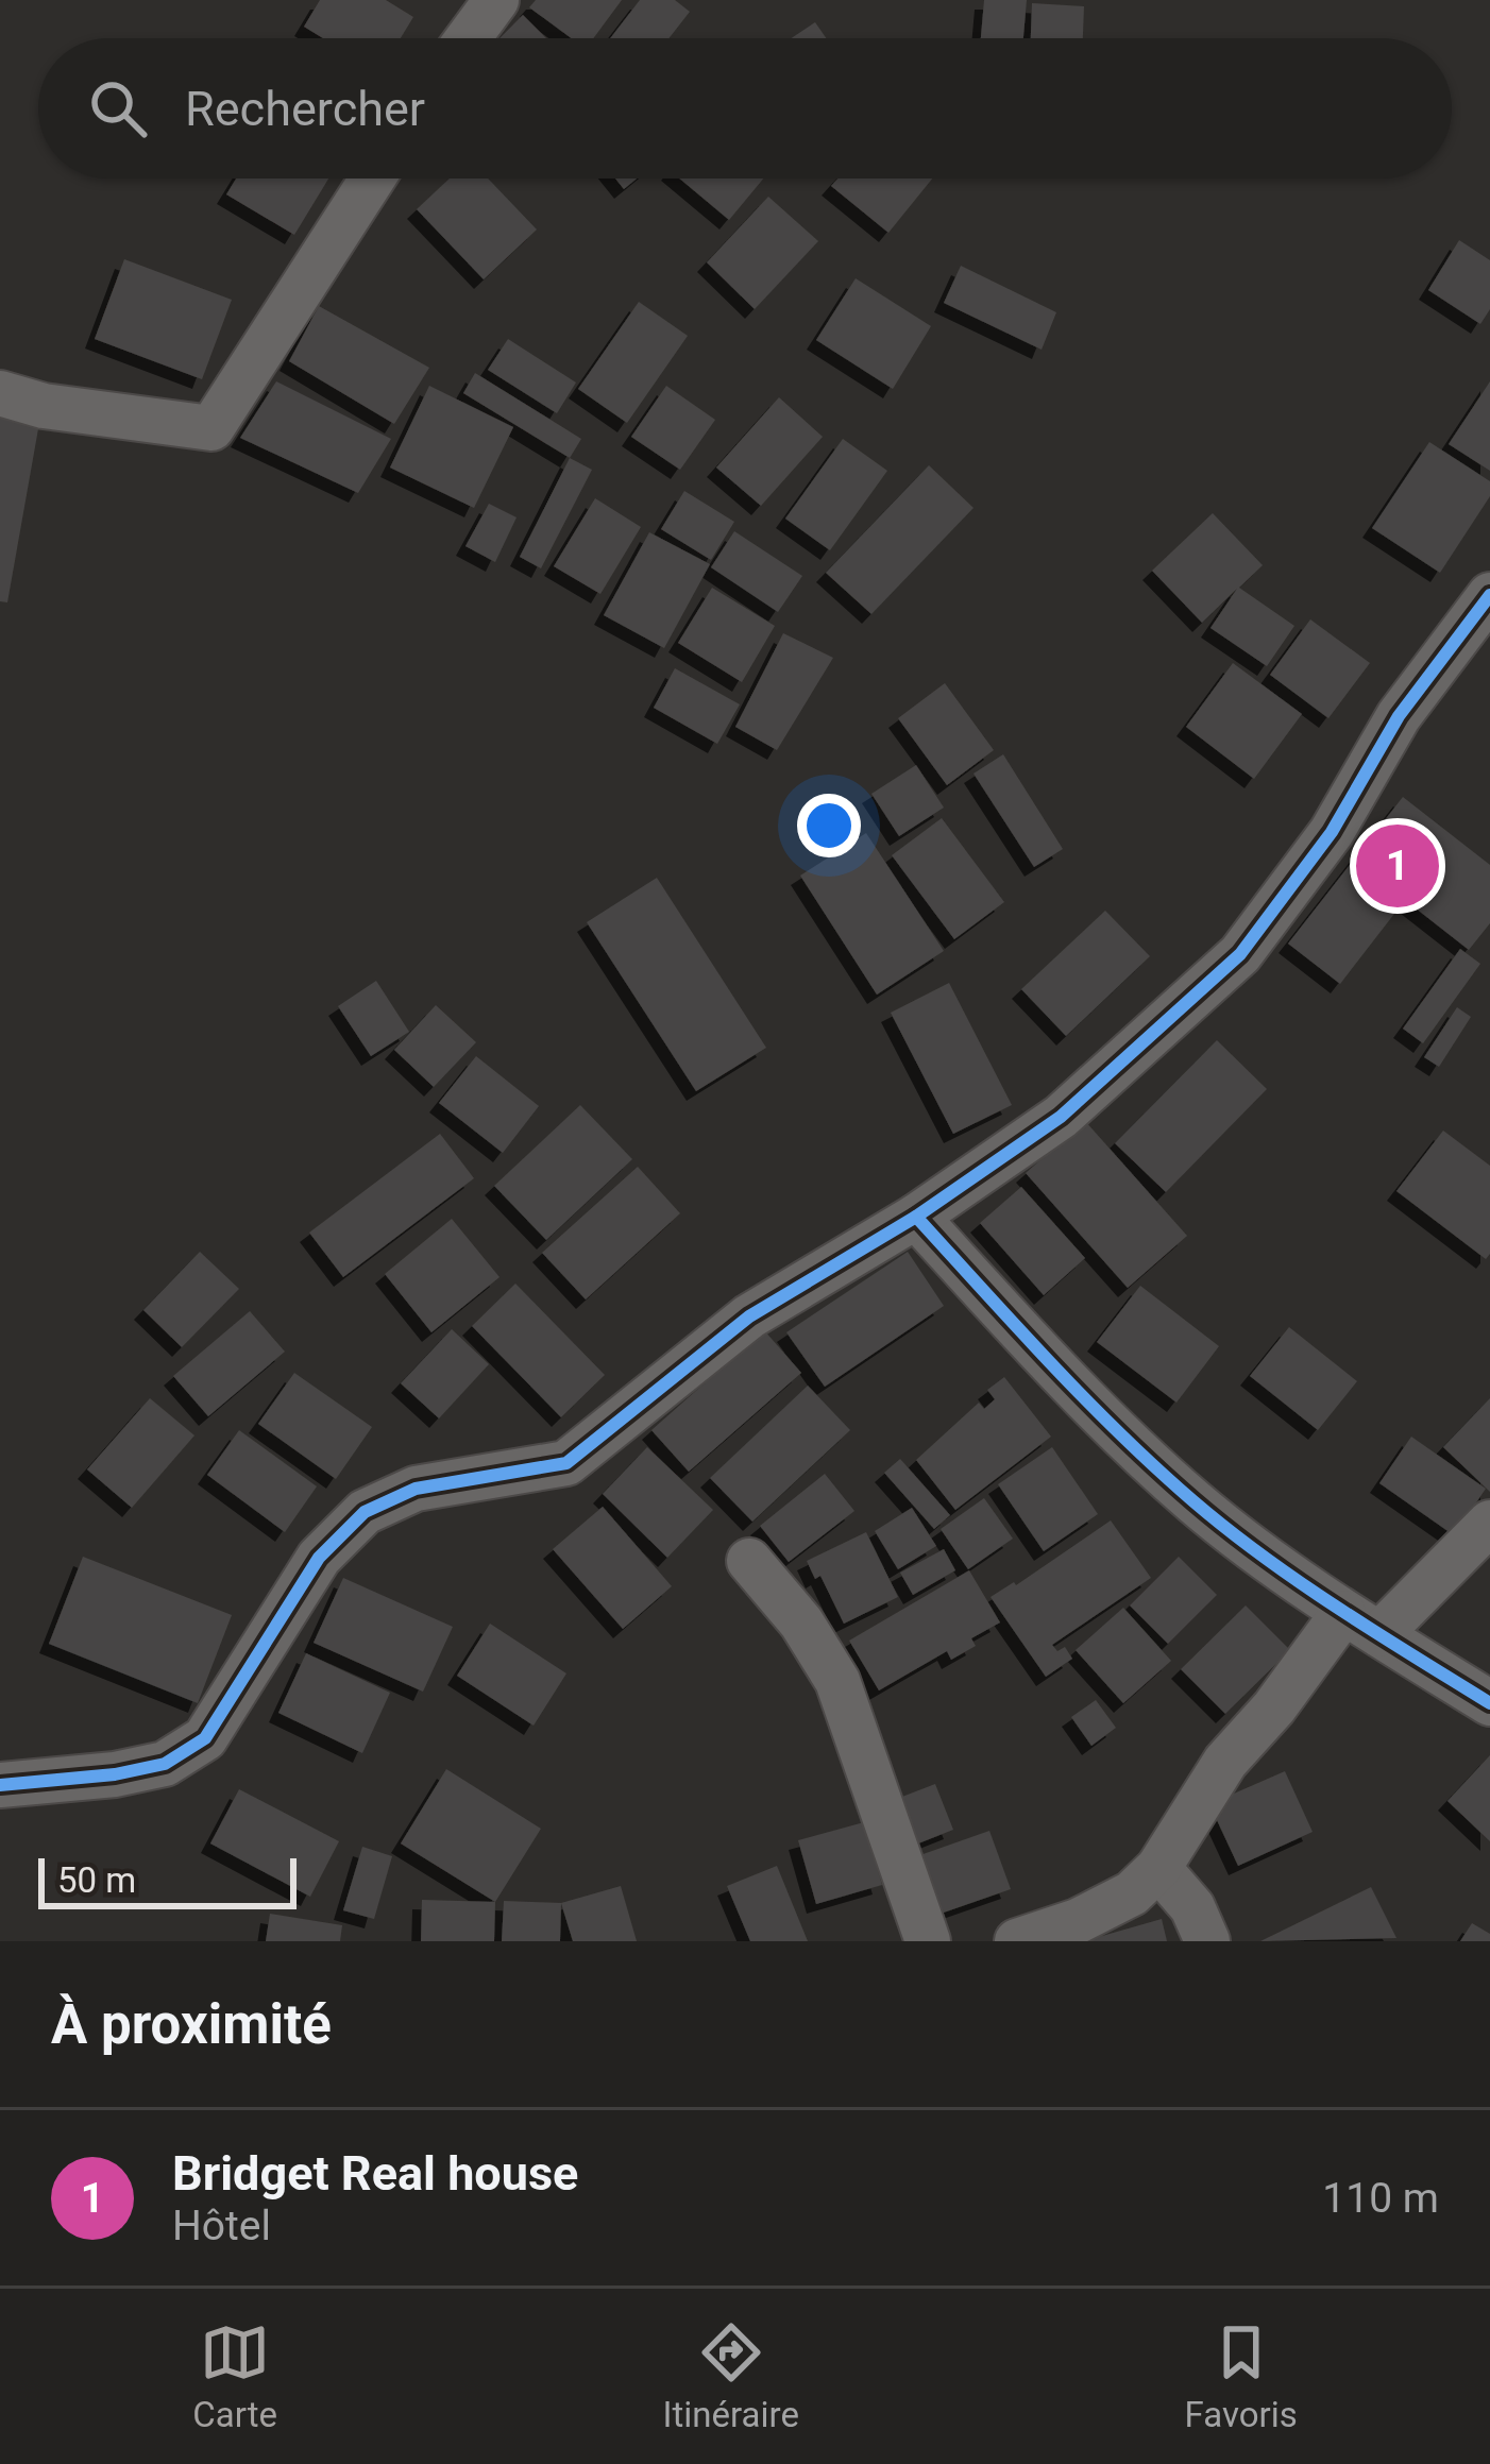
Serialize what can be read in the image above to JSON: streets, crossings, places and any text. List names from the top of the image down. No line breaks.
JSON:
{"scale_bar":"50 m","page":{"search":"Rechercher","pins":"1","scale":"50 m","heading":"À proximité","list":[{"mark":"1","name":"Bridget Real house","note":"Hôtel","value":"110 m"}],"nav":["Carte","Itinéraire","Favoris"]}}
